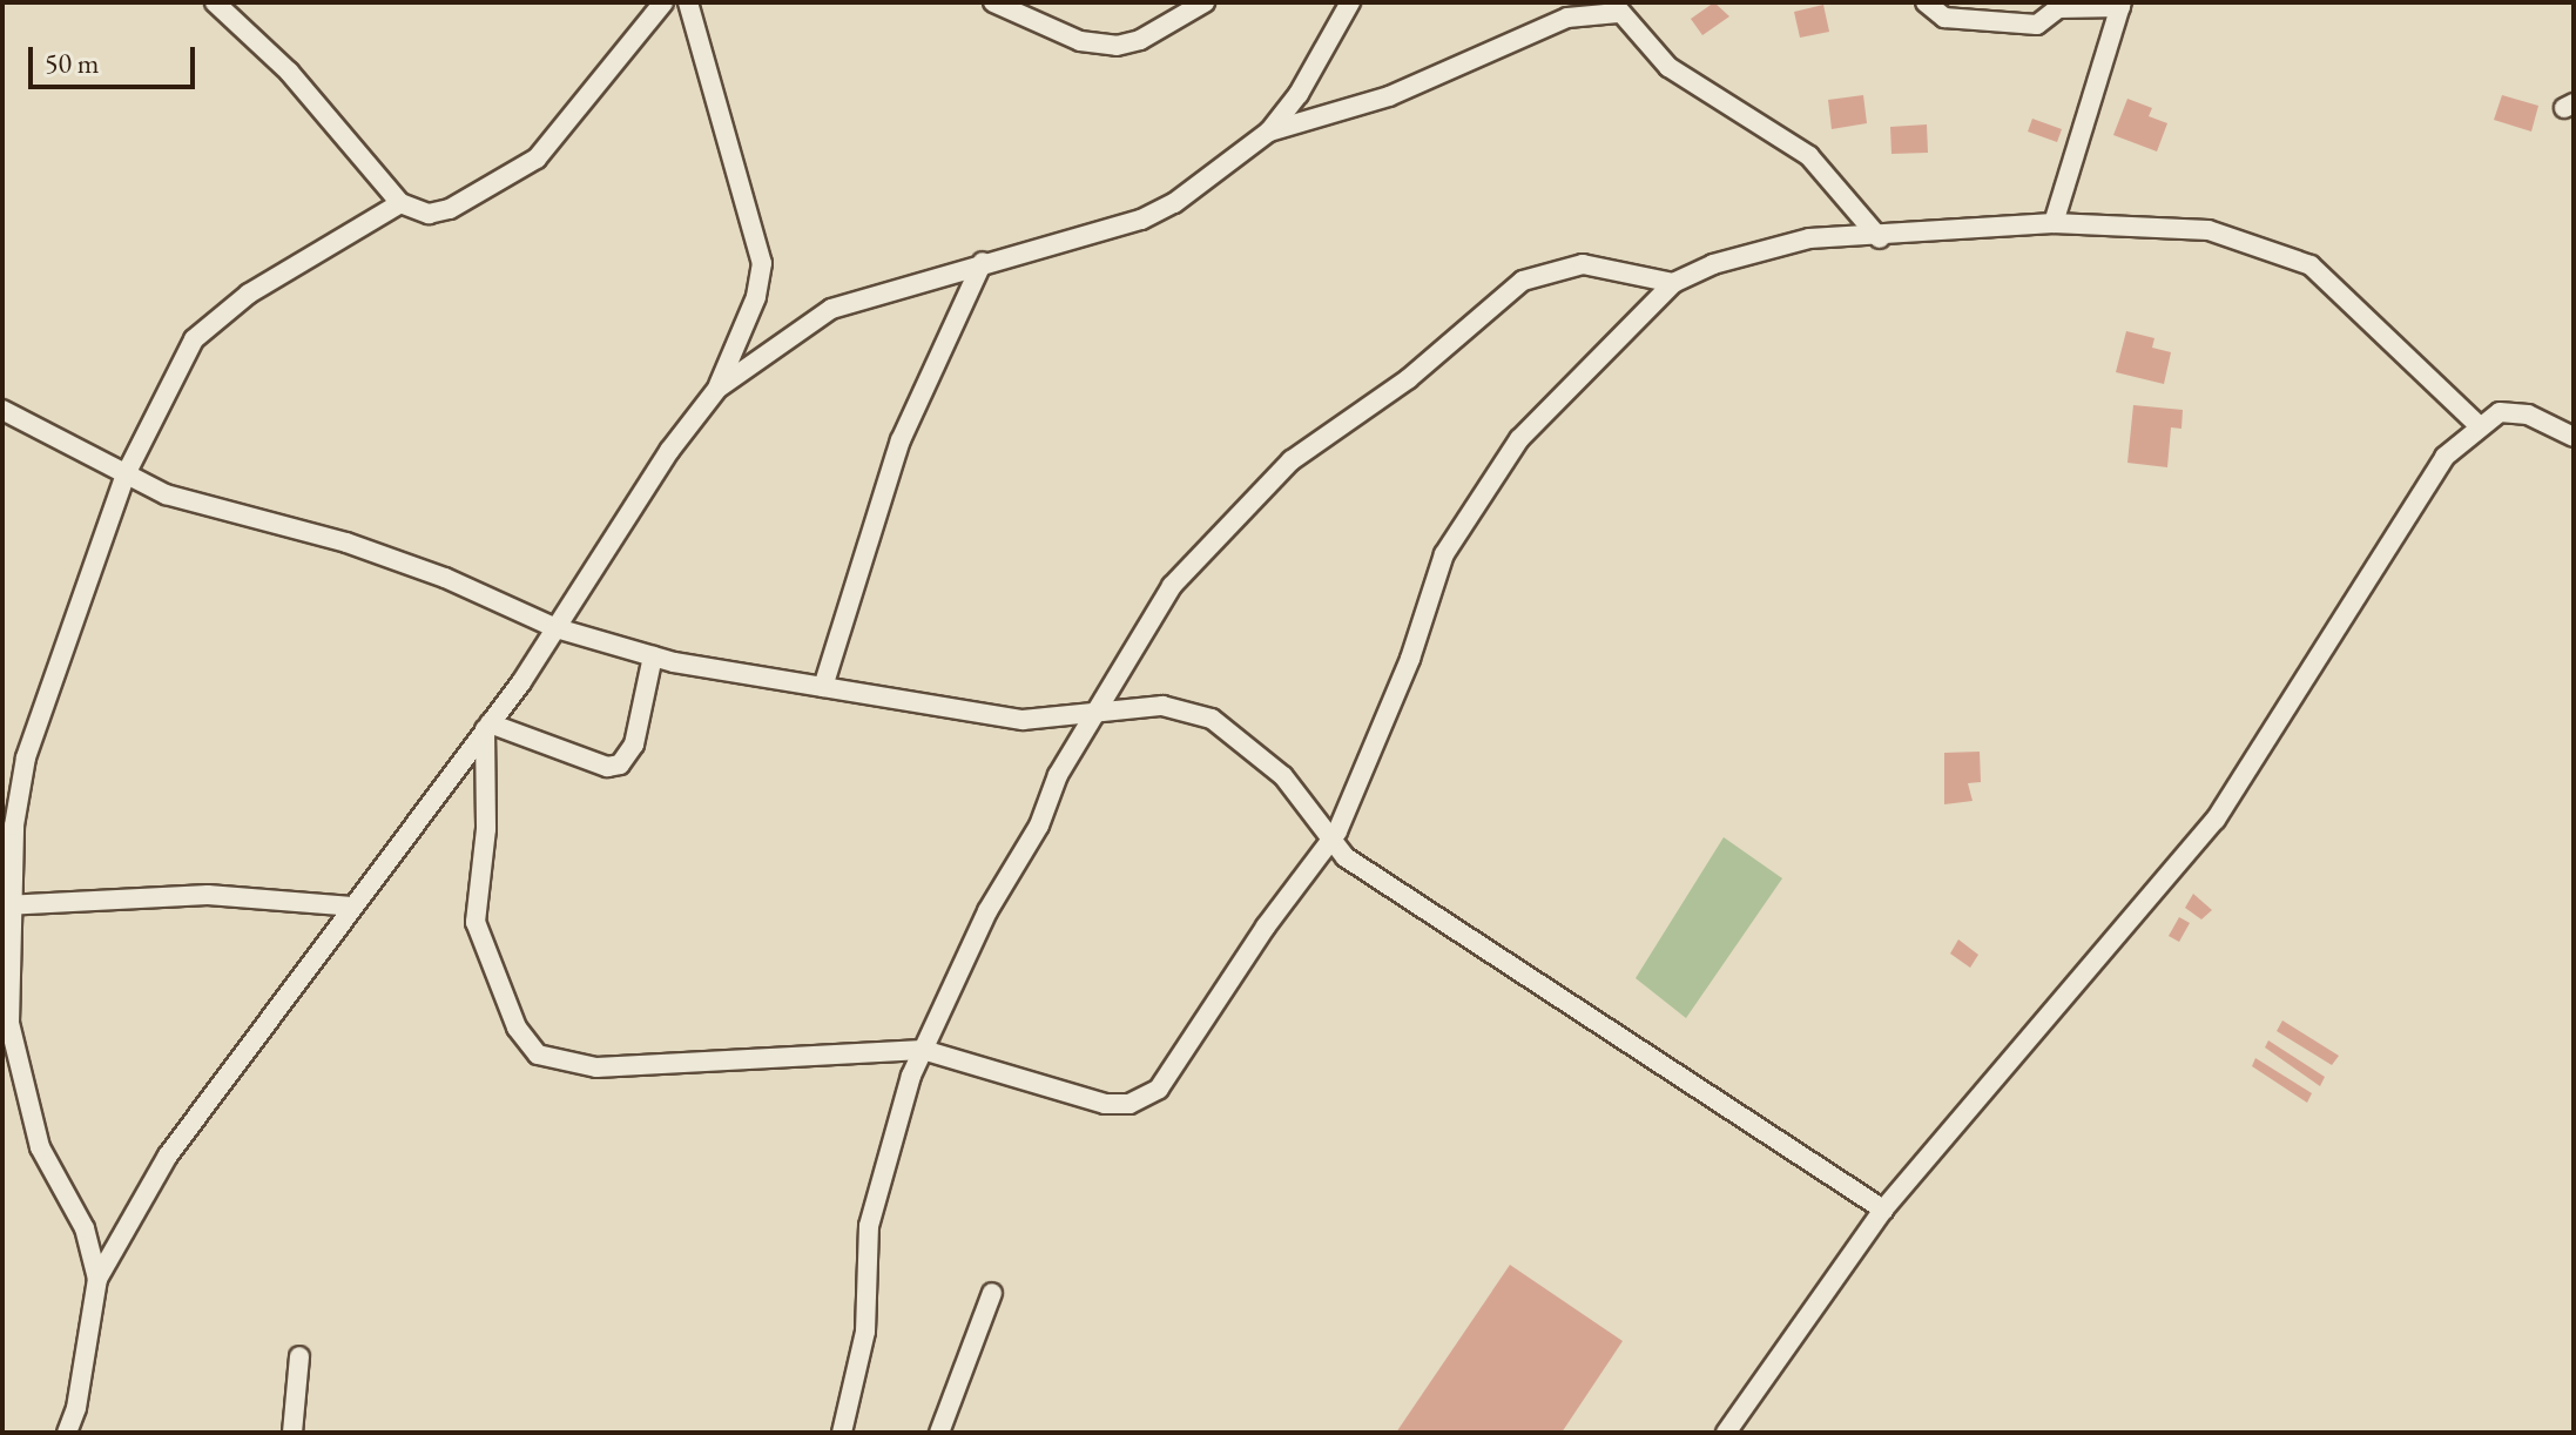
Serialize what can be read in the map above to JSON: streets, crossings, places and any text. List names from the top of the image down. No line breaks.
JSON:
{"scale_bar":"50 m"}
